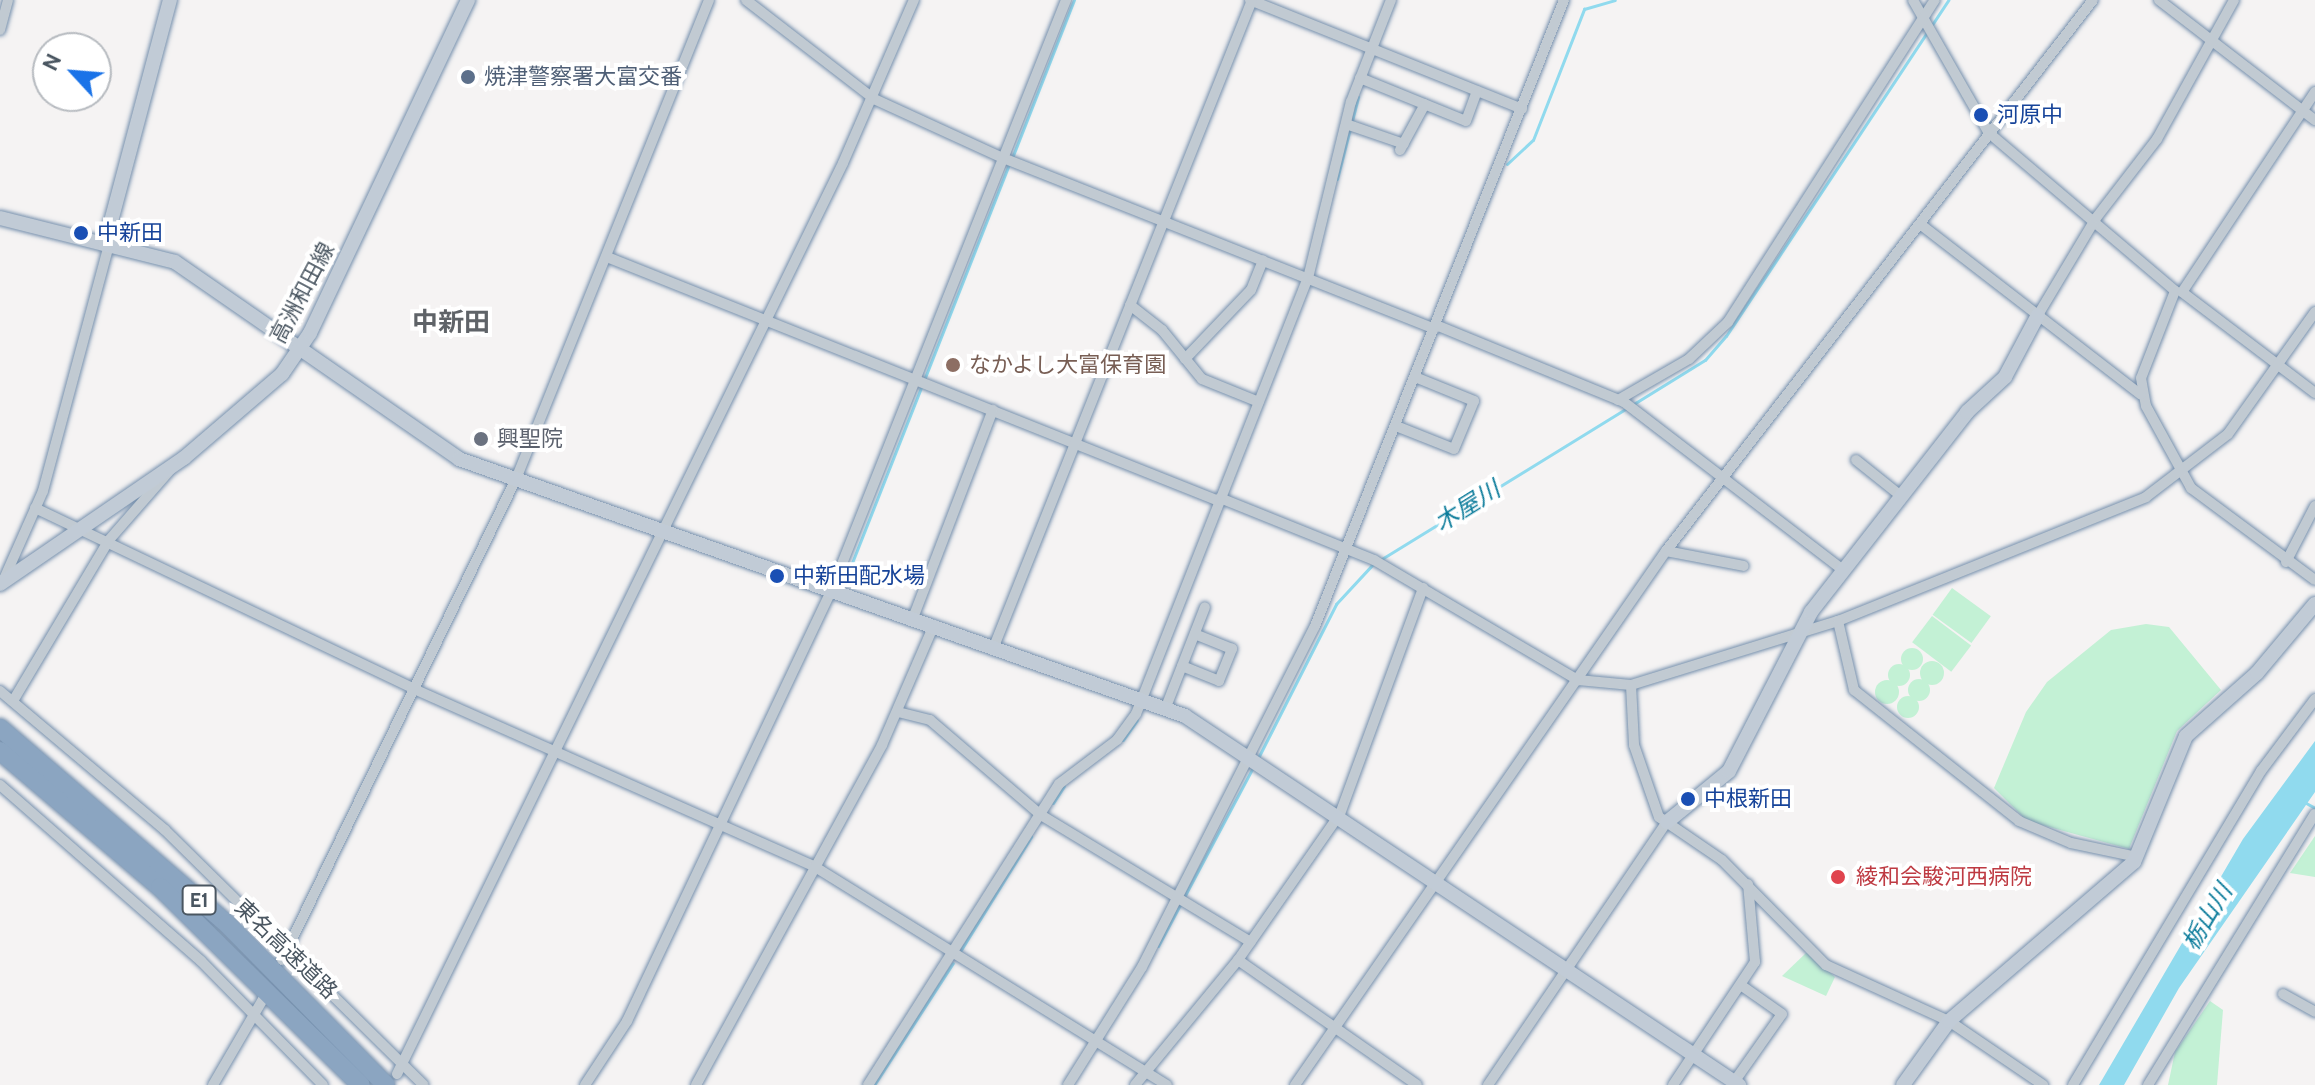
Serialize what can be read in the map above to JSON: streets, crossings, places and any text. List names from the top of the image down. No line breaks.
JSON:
{"streets":{"highway":["E1","東名高速道路"],"street":["高洲和田線"]},"districts":["中新田"],"water":["木屋川","栃山川"],"places":["焼津警察署大富交番","河原中","中新田","なかよし大富保育園","興聖院","中新田配水場","中根新田","綾和会駿河西病院"],"north":"top left"}
